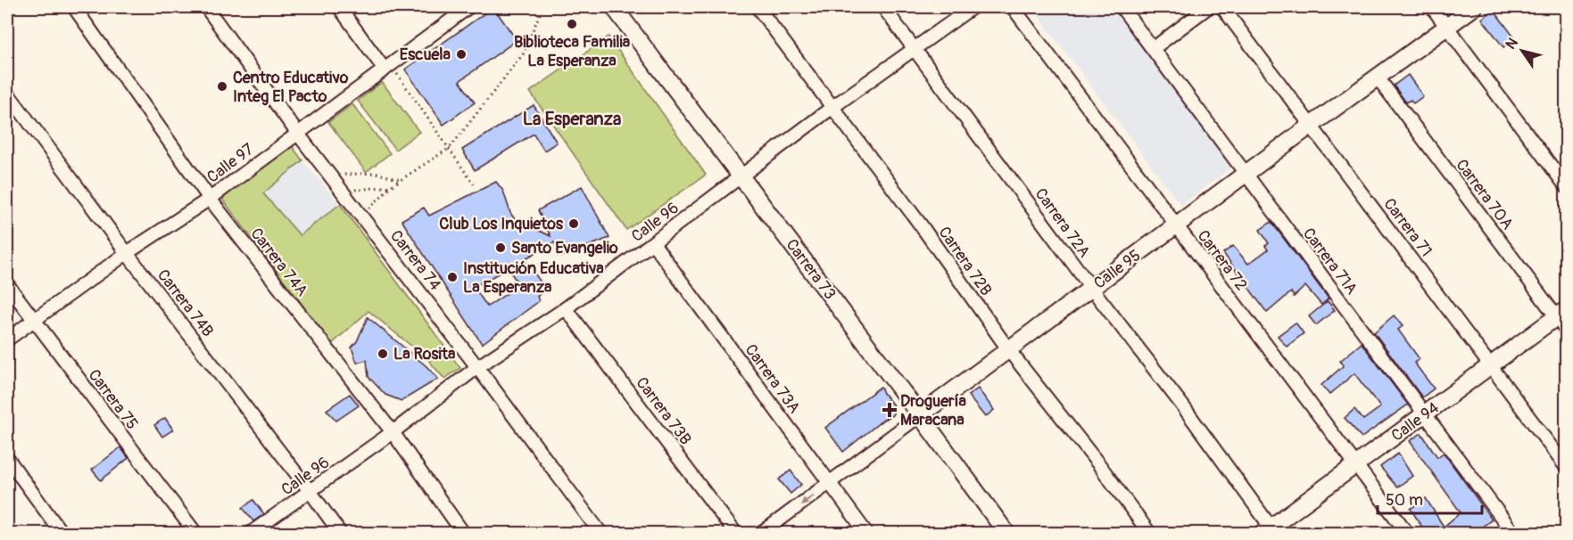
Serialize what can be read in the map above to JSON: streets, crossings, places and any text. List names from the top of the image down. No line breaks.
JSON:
{"streets":{"street":["Calle 97","Carrera 70A","Calle 96","Carrera 72A","Carrera 71","Carrera 74","Carrera 72","Carrera 72B","Carrera 71A","Carrera 74A","Carrera 73","Calle 95","Carrera 74B","Carrera 73A","Carrera 75","Carrera 73B","Calle 94"]},"crossings":[["Calle 97","Carrera 74"],["Calle 97","Carrera 74A"],["Calle 97","Carrera 74B"],["Calle 97","Carrera 75"],["Carrera 70A","Calle 95"],["Carrera 70A","Calle 94"],["Calle 96","Carrera 72A"],["Calle 96","Carrera 74"],["Calle 96","Carrera 72B"],["Calle 96","Carrera 74A"],["Calle 96","Carrera 73"],["Calle 96","Carrera 74B"],["Calle 96","Carrera 73A"],["Calle 96","Carrera 73B"],["Carrera 72A","Calle 95"],["Carrera 72A","Calle 94"],["Carrera 71","Calle 95"],["Carrera 71","Calle 94"],["Carrera 72","Calle 95"],["Carrera 72","Calle 94"],["Carrera 72B","Calle 95"],["Carrera 71A","Calle 95"],["Carrera 71A","Calle 94"],["Carrera 73","Calle 95"],["Calle 95","Carrera 73A"]],"districts":["La Esperanza"],"places":{"other":["Biblioteca Familia La Esperanza","Escuela","Centro Educativo Integ El Pacto","Club Los Inquietos","Santo Evangelio","Institución Educativa La Esperanza","La Rosita"],"health":["Droguería Maracana"]},"scale_bar":"50 m","north":"top left"}
